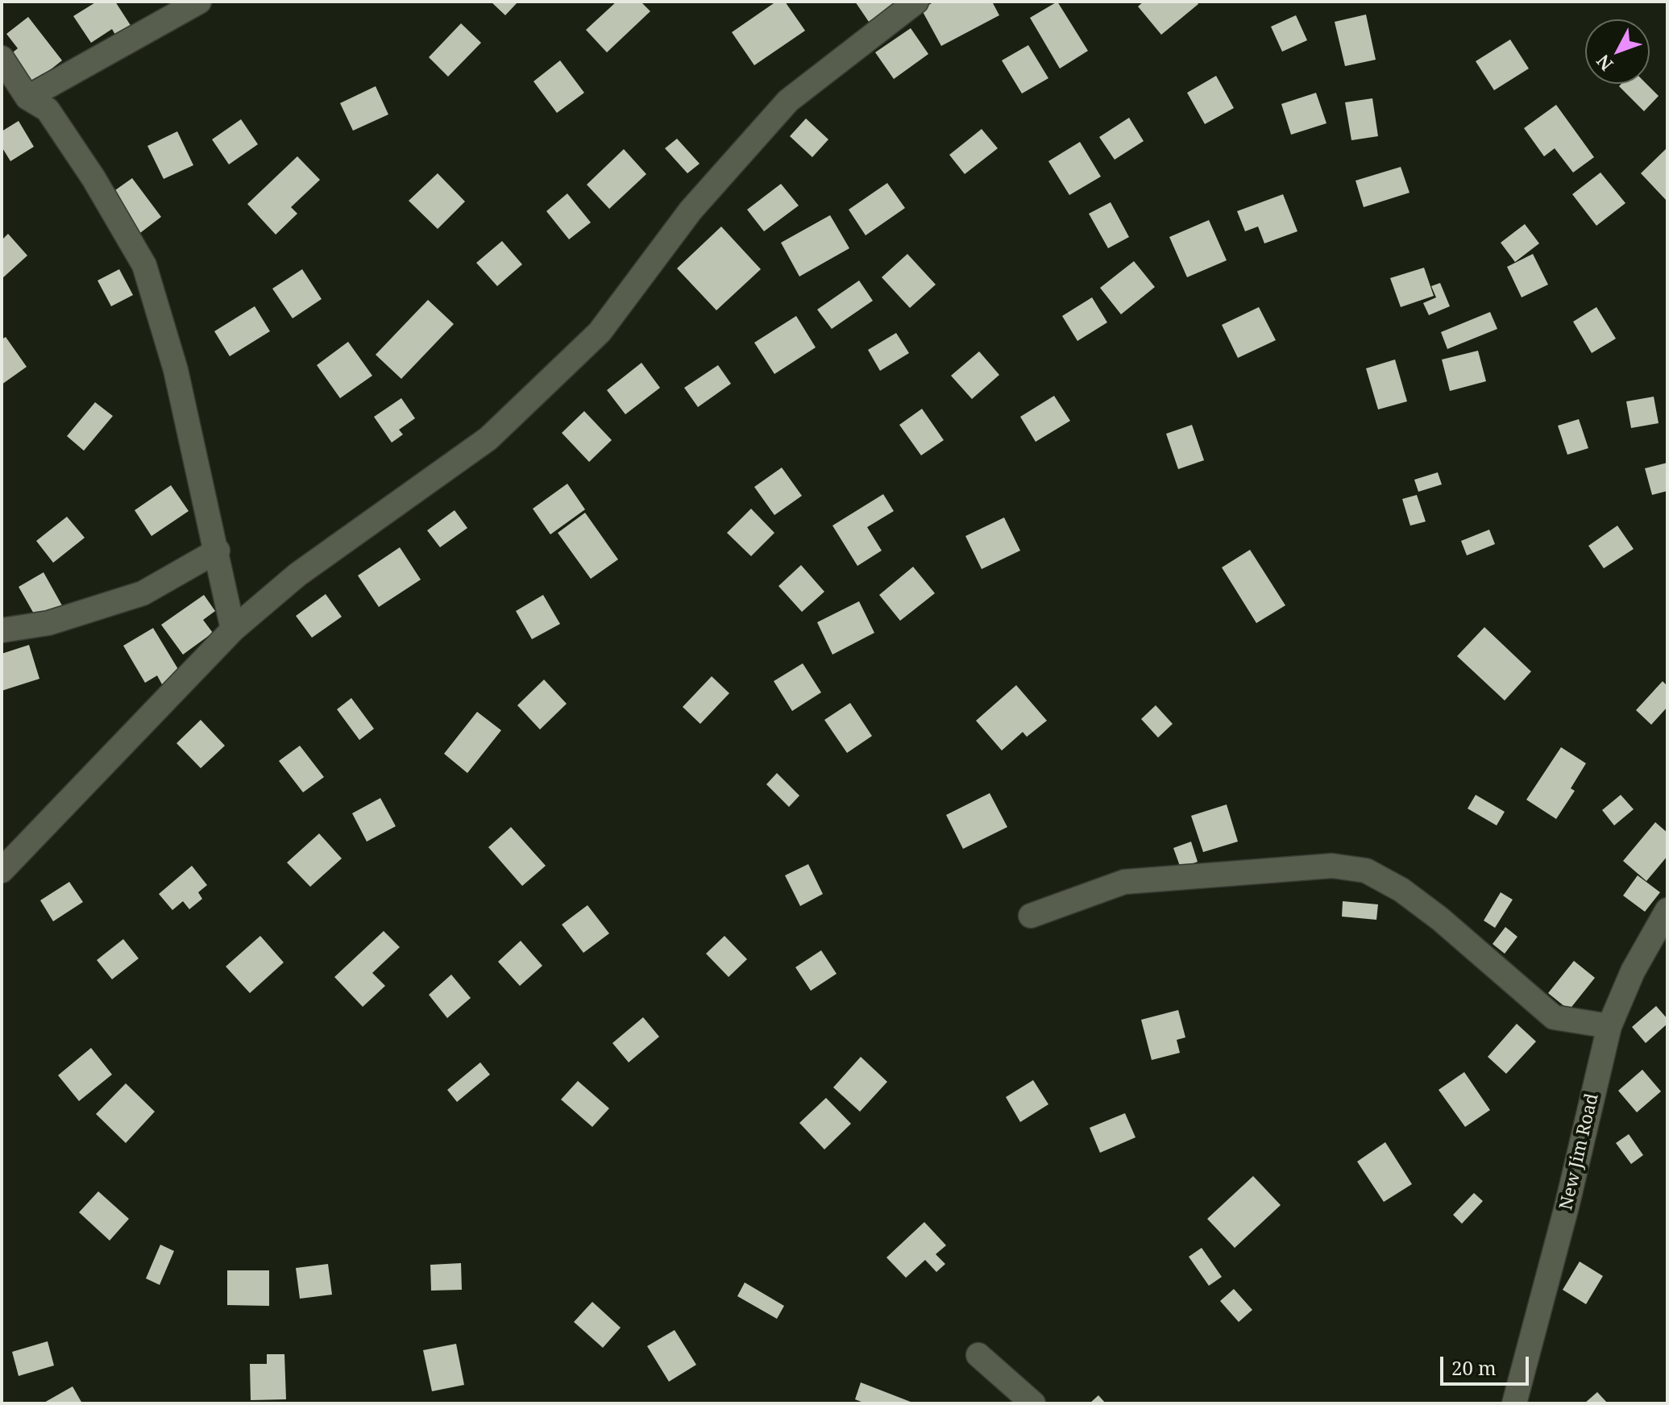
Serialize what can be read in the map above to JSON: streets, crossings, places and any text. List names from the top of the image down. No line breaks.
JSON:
{"streets":{"street":["New Jim Road"]},"scale_bar":"20 m","north":"bottom left"}
